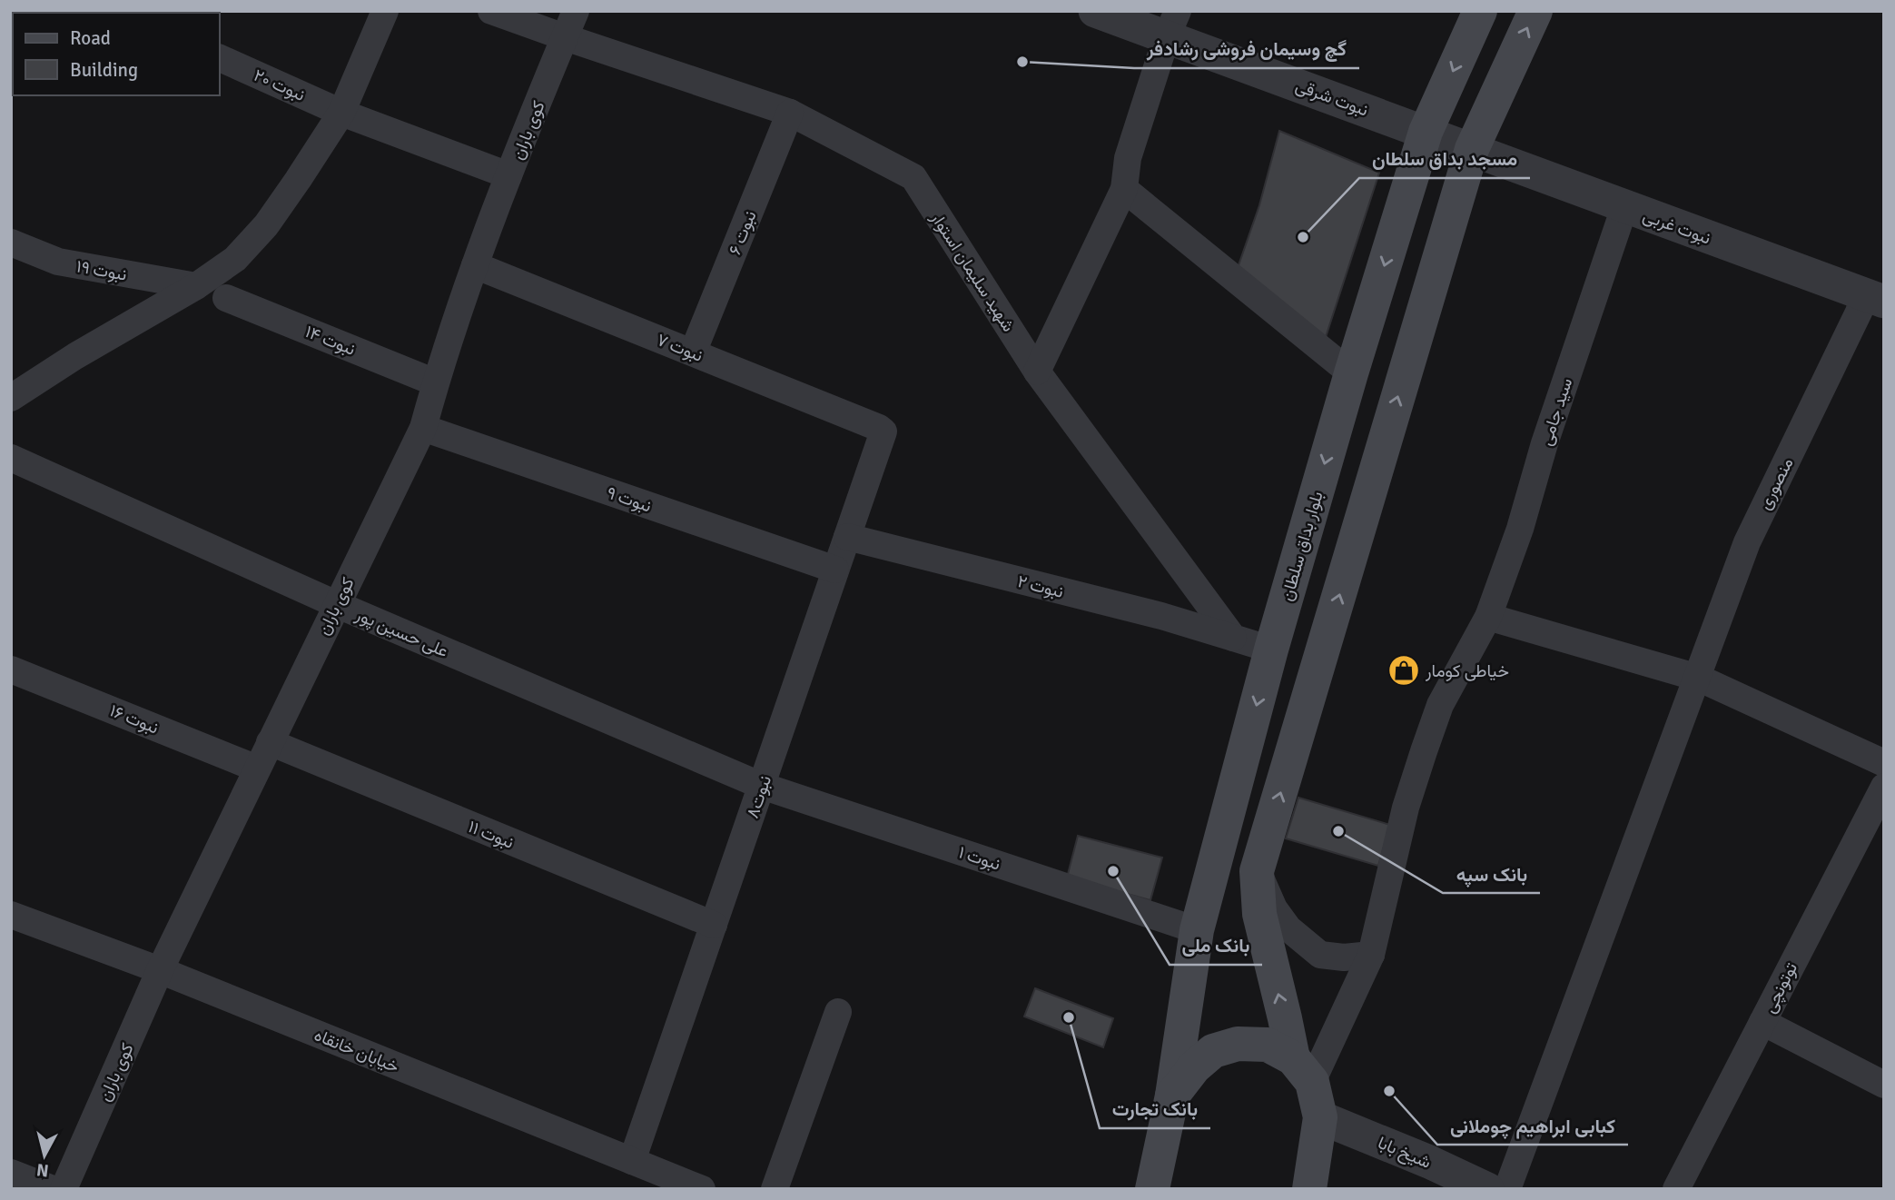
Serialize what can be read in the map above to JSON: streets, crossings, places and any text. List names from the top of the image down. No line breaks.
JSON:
{"streets":{"main road":["بلوار بداق سلطان"],"street":["نبوت ۲۰","نبوت شرقی","کوی باران","نبوت غربی","نبوت ۶","نبوت ۱۹","شهید سلیمان استوار","نبوت ۱۴","نبوت ۷","سید جامی","منصوری","نبوت ۹","نبوت ۲","علی حسین پور","نبوت ۱۶","نبوت۸","نبوت ۱۱","نبوت ۱","توتونچی","خیابان خانقاه","شیخ بابا"]},"crossings":[["نبوت ۲۰","کوی باران"],["نبوت شرقی","نبوت غربی"],["نبوت شرقی","بلوار بداق سلطان"],["کوی باران","شهید سلیمان استوار"],["کوی باران","نبوت ۱۴"],["کوی باران","نبوت ۷"],["کوی باران","نبوت ۹"],["کوی باران","علی حسین پور"],["کوی باران","نبوت ۱۶"],["کوی باران","نبوت ۱۱"],["کوی باران","خیابان خانقاه"],["نبوت غربی","سید جامی"],["نبوت غربی","منصوری"],["نبوت ۶","شهید سلیمان استوار"],["نبوت ۶","نبوت ۷"],["شهید سلیمان استوار","نبوت ۲"],["نبوت ۷","نبوت۸"],["نبوت ۹","نبوت۸"],["بلوار بداق سلطان","نبوت ۱"],["نبوت ۲","نبوت۸"],["علی حسین پور","نبوت۸"],["علی حسین پور","نبوت ۱"],["نبوت۸","نبوت ۱۱"],["نبوت۸","نبوت ۱"],["نبوت۸","خیابان خانقاه"]],"places":{"other":["گچ وسیمان فروشی رشادفر","مسجد بداق سلطان","بانک سپه","بانک ملی","بانک تجارت","کبابی ابراهیم چوملانی"],"shop":["خیاطی کومار"]},"legend":["Road","Building"],"north":"bottom"}
